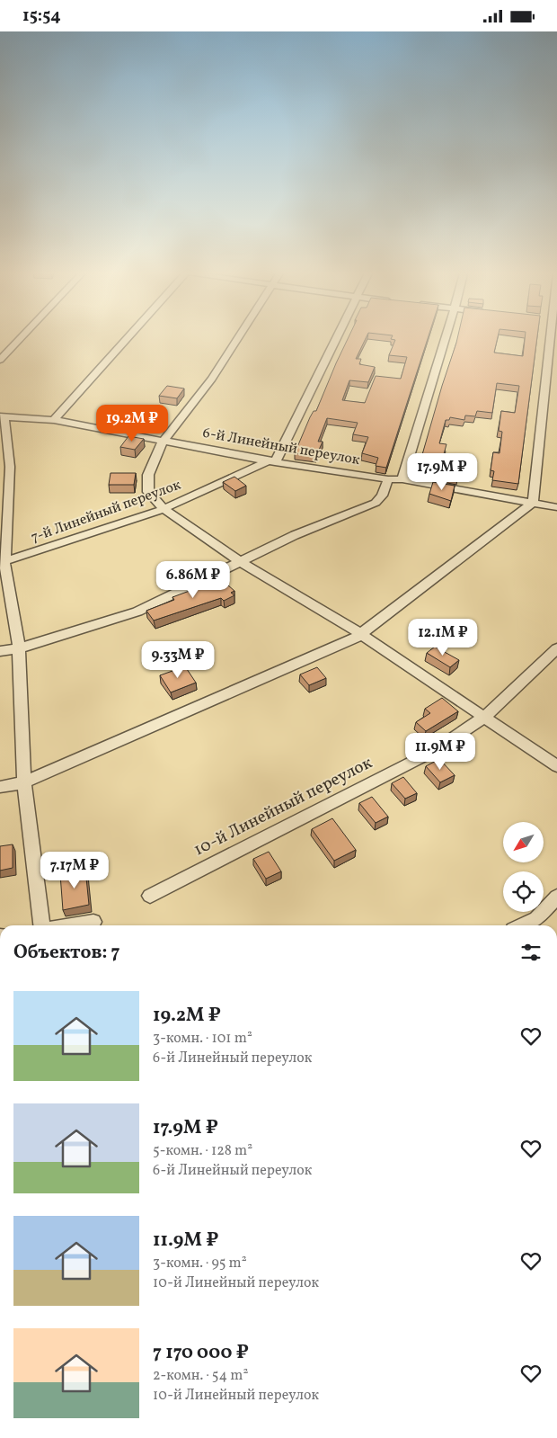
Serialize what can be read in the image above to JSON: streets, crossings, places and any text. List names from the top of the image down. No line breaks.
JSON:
{"streets":{"street":["6-й Линейный переулок","7-й Линейный переулок","10-й Линейный переулок"]},"crossings":[["6-й Линейный переулок","7-й Линейный переулок"]],"north":"bottom left","page":{"status":"15:54","price":["19.2M ₽","17.9M ₽","6.86M ₽","12.1M ₽","9.33M ₽","11.9M ₽","7.17M ₽"],"heading":"Объектов: 7","list":[{"name":"19.2M ₽","note":"3-комн. · 101 m² · 6-й Линейный переулок"},{"name":"17.9M ₽","note":"5-комн. · 128 m² · 6-й Линейный переулок"},{"name":"11.9M ₽","note":"3-комн. · 95 m² · 10-й Линейный переулок"},{"name":"7 170 000 ₽","note":"2-комн. · 54 m² · 10-й Линейный переулок"}]}}
